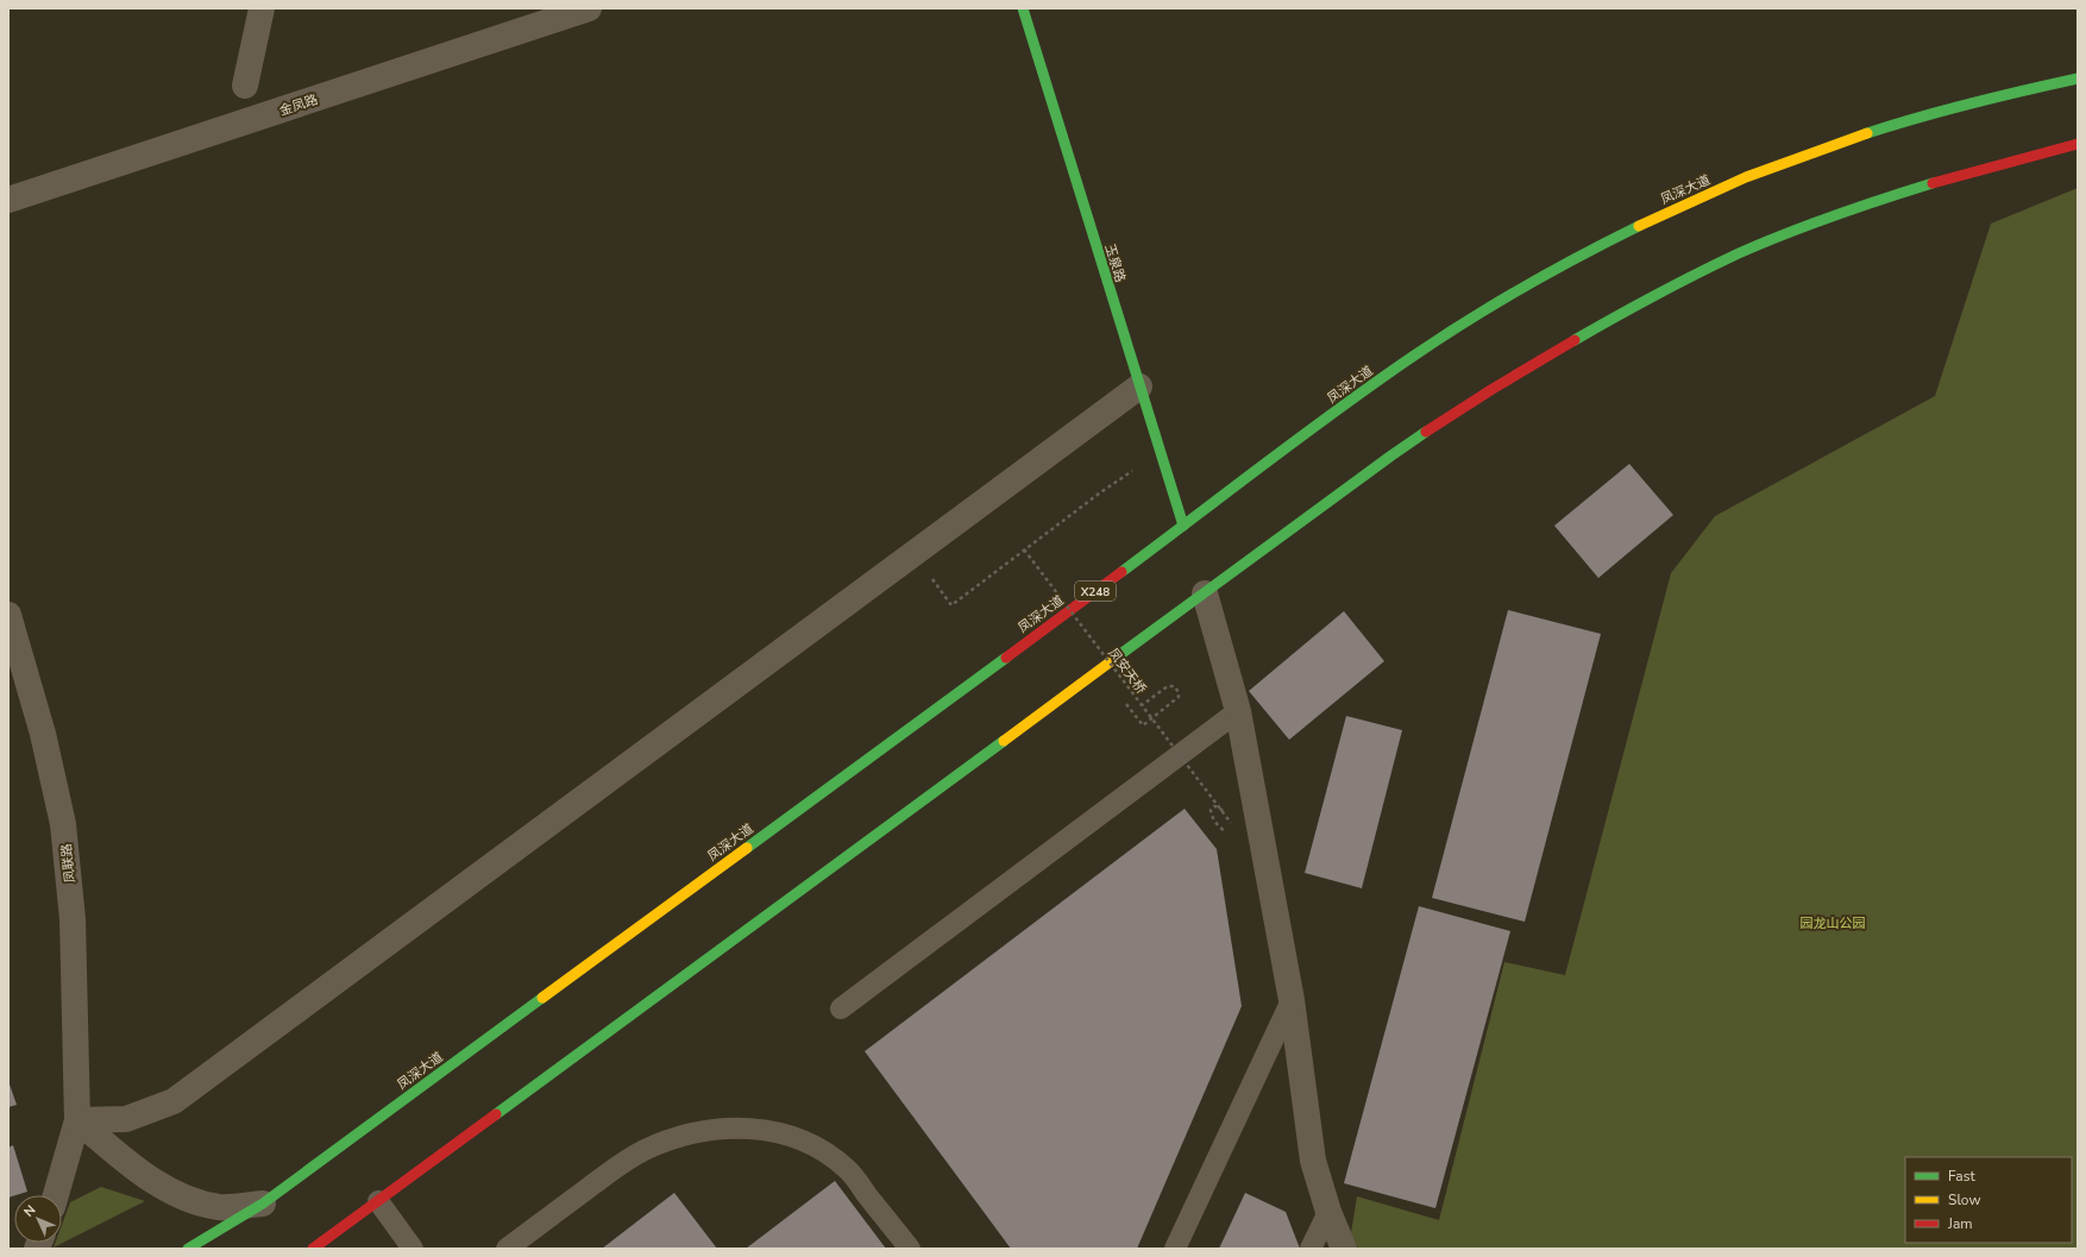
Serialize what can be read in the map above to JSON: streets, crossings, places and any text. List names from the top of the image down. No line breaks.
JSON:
{"streets":{"main road":["凤深大道","玉泉路","X248"],"street":["金凤路","凤联路"],"path":["凤安天桥"]},"crossings":[["凤深大道","玉泉路"]],"parks":["园龙山公园"],"legend":["Fast","Slow","Jam"],"north":"top left"}
